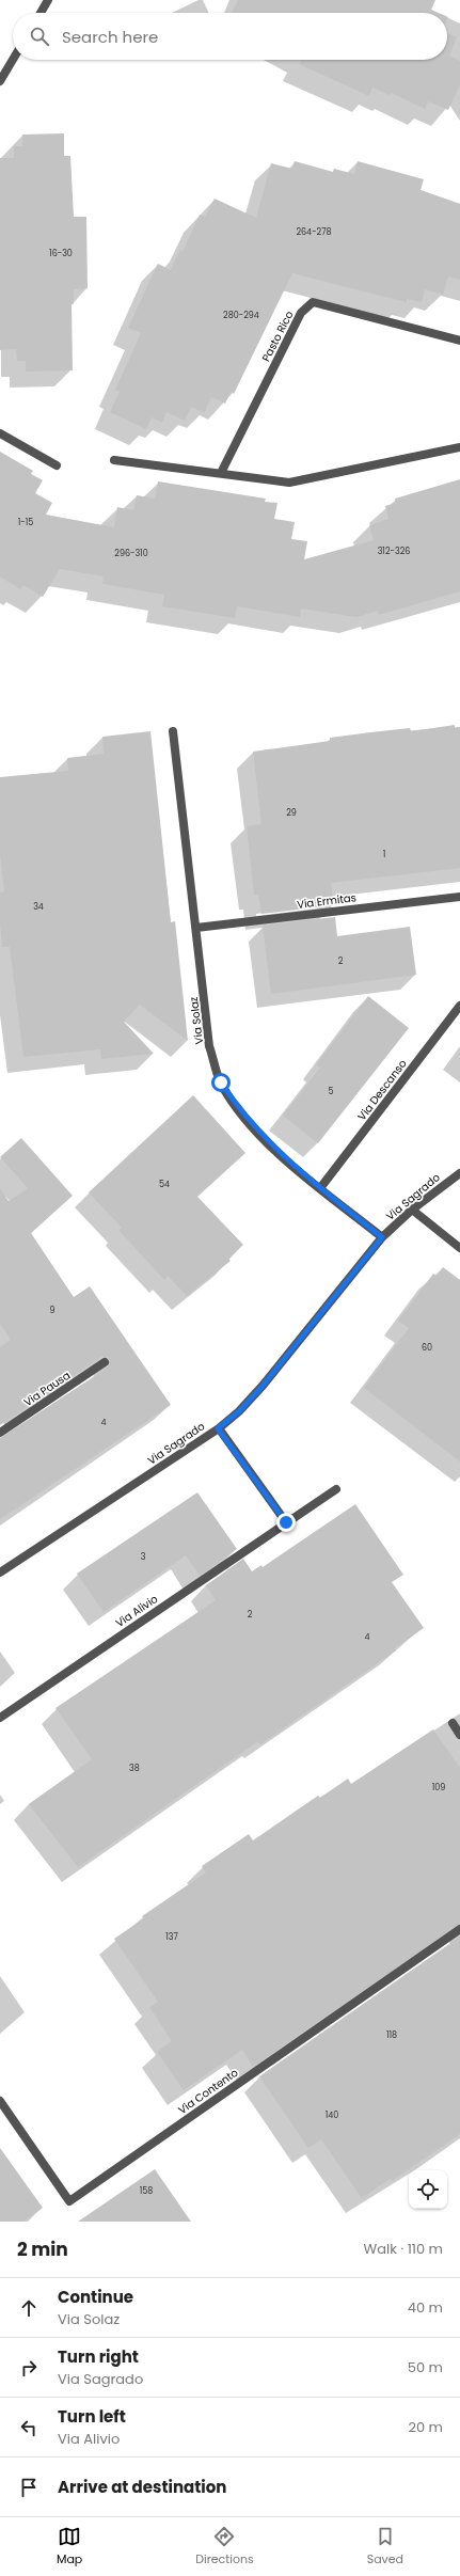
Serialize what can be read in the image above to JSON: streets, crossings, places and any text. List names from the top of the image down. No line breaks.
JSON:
{"streets":{"street":["Pasto Rico","Via Ermitas","Via Solaz","Via Descanso","Via Sagrado","Via Pausa","Via Alivio","Via Contento"]},"crossings":[["Via Ermitas","Via Solaz"],["Via Solaz","Via Descanso"],["Via Solaz","Via Sagrado"]],"house_numbers":["264-278","16-30","280-294","1-15","312-326","296-310","29","1","34","2","5","54","9","60","4","3","2","4","38","109","137","118","140","158"],"page":{"search":"Search here","heading":["2 min","Walk · 110 m"],"list":[["Continue","Via Solaz","40 m"],["Turn right","Via Sagrado","50 m"],["Turn left","Via Alivio","20 m"],"Arrive at destination"],"nav":["Map","Directions","Saved"]}}
